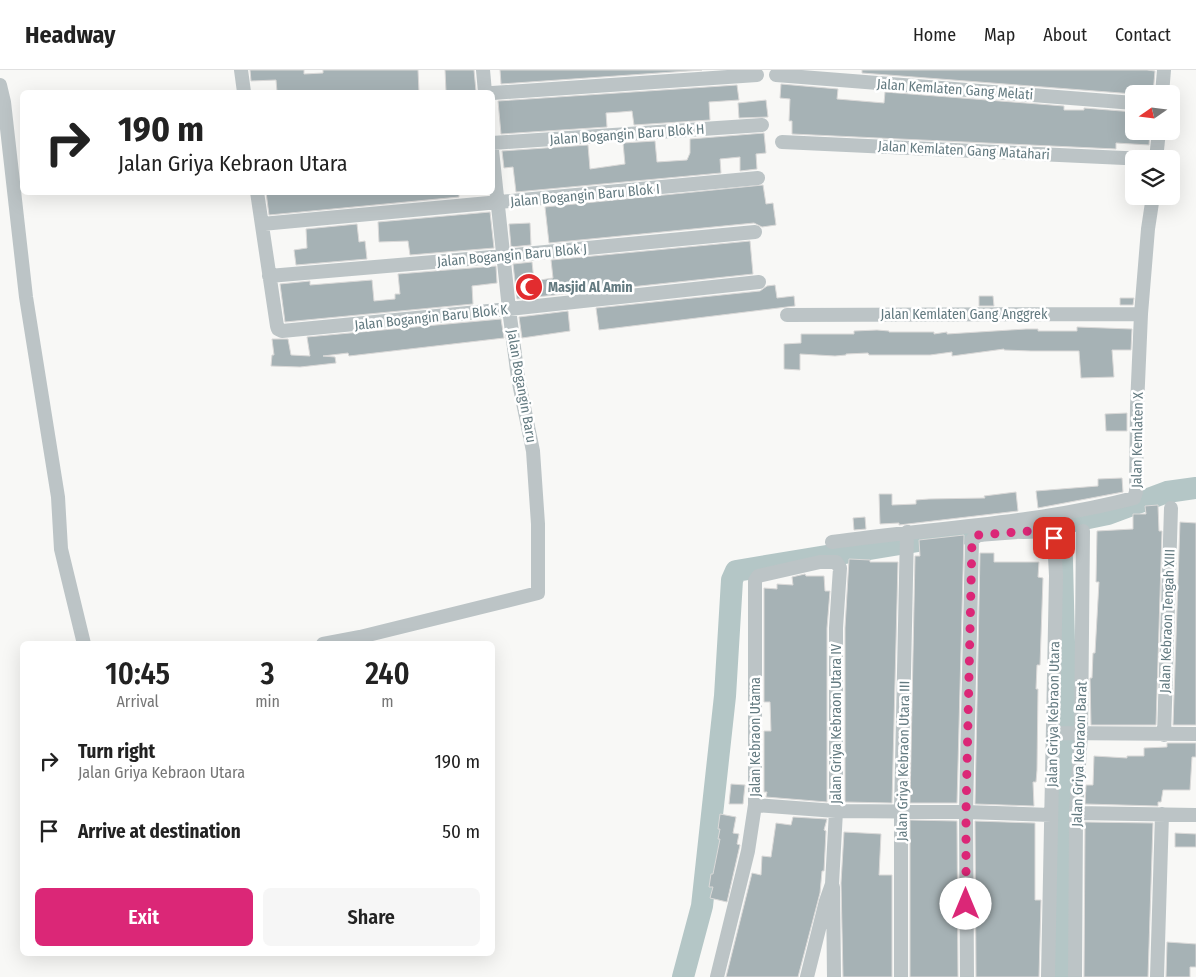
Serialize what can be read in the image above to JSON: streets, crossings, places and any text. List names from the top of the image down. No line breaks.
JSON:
{"streets":{"street":["Jalan Kemlaten Gang Melati","Jalan Bogangin Baru Blok H","Jalan Kemlaten Gang Matahari","Jalan Bogangin Baru Blok I","Jalan Bogangin Baru Blok J","Jalan Kemlaten Gang Anggrek","Jalan Bogangin Baru Blok K","Jalan Bogangin Baru","Jalan Kemlaten X","Jalan Kebraon Tengah XIII","Jalan Griya Kebraon Utara","Jalan Griya Kebraon Utara IV","Jalan Kebraon Utama","Jalan Griya Kebraon Barat","Jalan Griya Kebraon Utara III"]},"crossings":[["Jalan Bogangin Baru Blok I","Jalan Bogangin Baru"],["Jalan Bogangin Baru Blok J","Jalan Bogangin Baru Blok K"],["Jalan Bogangin Baru Blok J","Jalan Bogangin Baru"],["Jalan Kemlaten Gang Anggrek","Jalan Kemlaten X"],["Jalan Bogangin Baru Blok K","Jalan Bogangin Baru"],["Jalan Kemlaten X","Jalan Griya Kebraon Utara III"],["Jalan Griya Kebraon Utara IV","Jalan Kebraon Utama"]],"places":{"mosque":["Masjid Al Amin"]},"north":"left","page":{"header":"Headway","nav":["Home","Map","About","Contact"],"turn":["190 m","Jalan Griya Kebraon Utara"],"eta":["10:45","Arrival","3","min","240","m"],"list":[{"name":"Turn right","note":"Jalan Griya Kebraon Utara","value":"190 m"},{"name":"Arrive at destination","value":"50 m"}],"buttons":["Exit","Share"]}}
